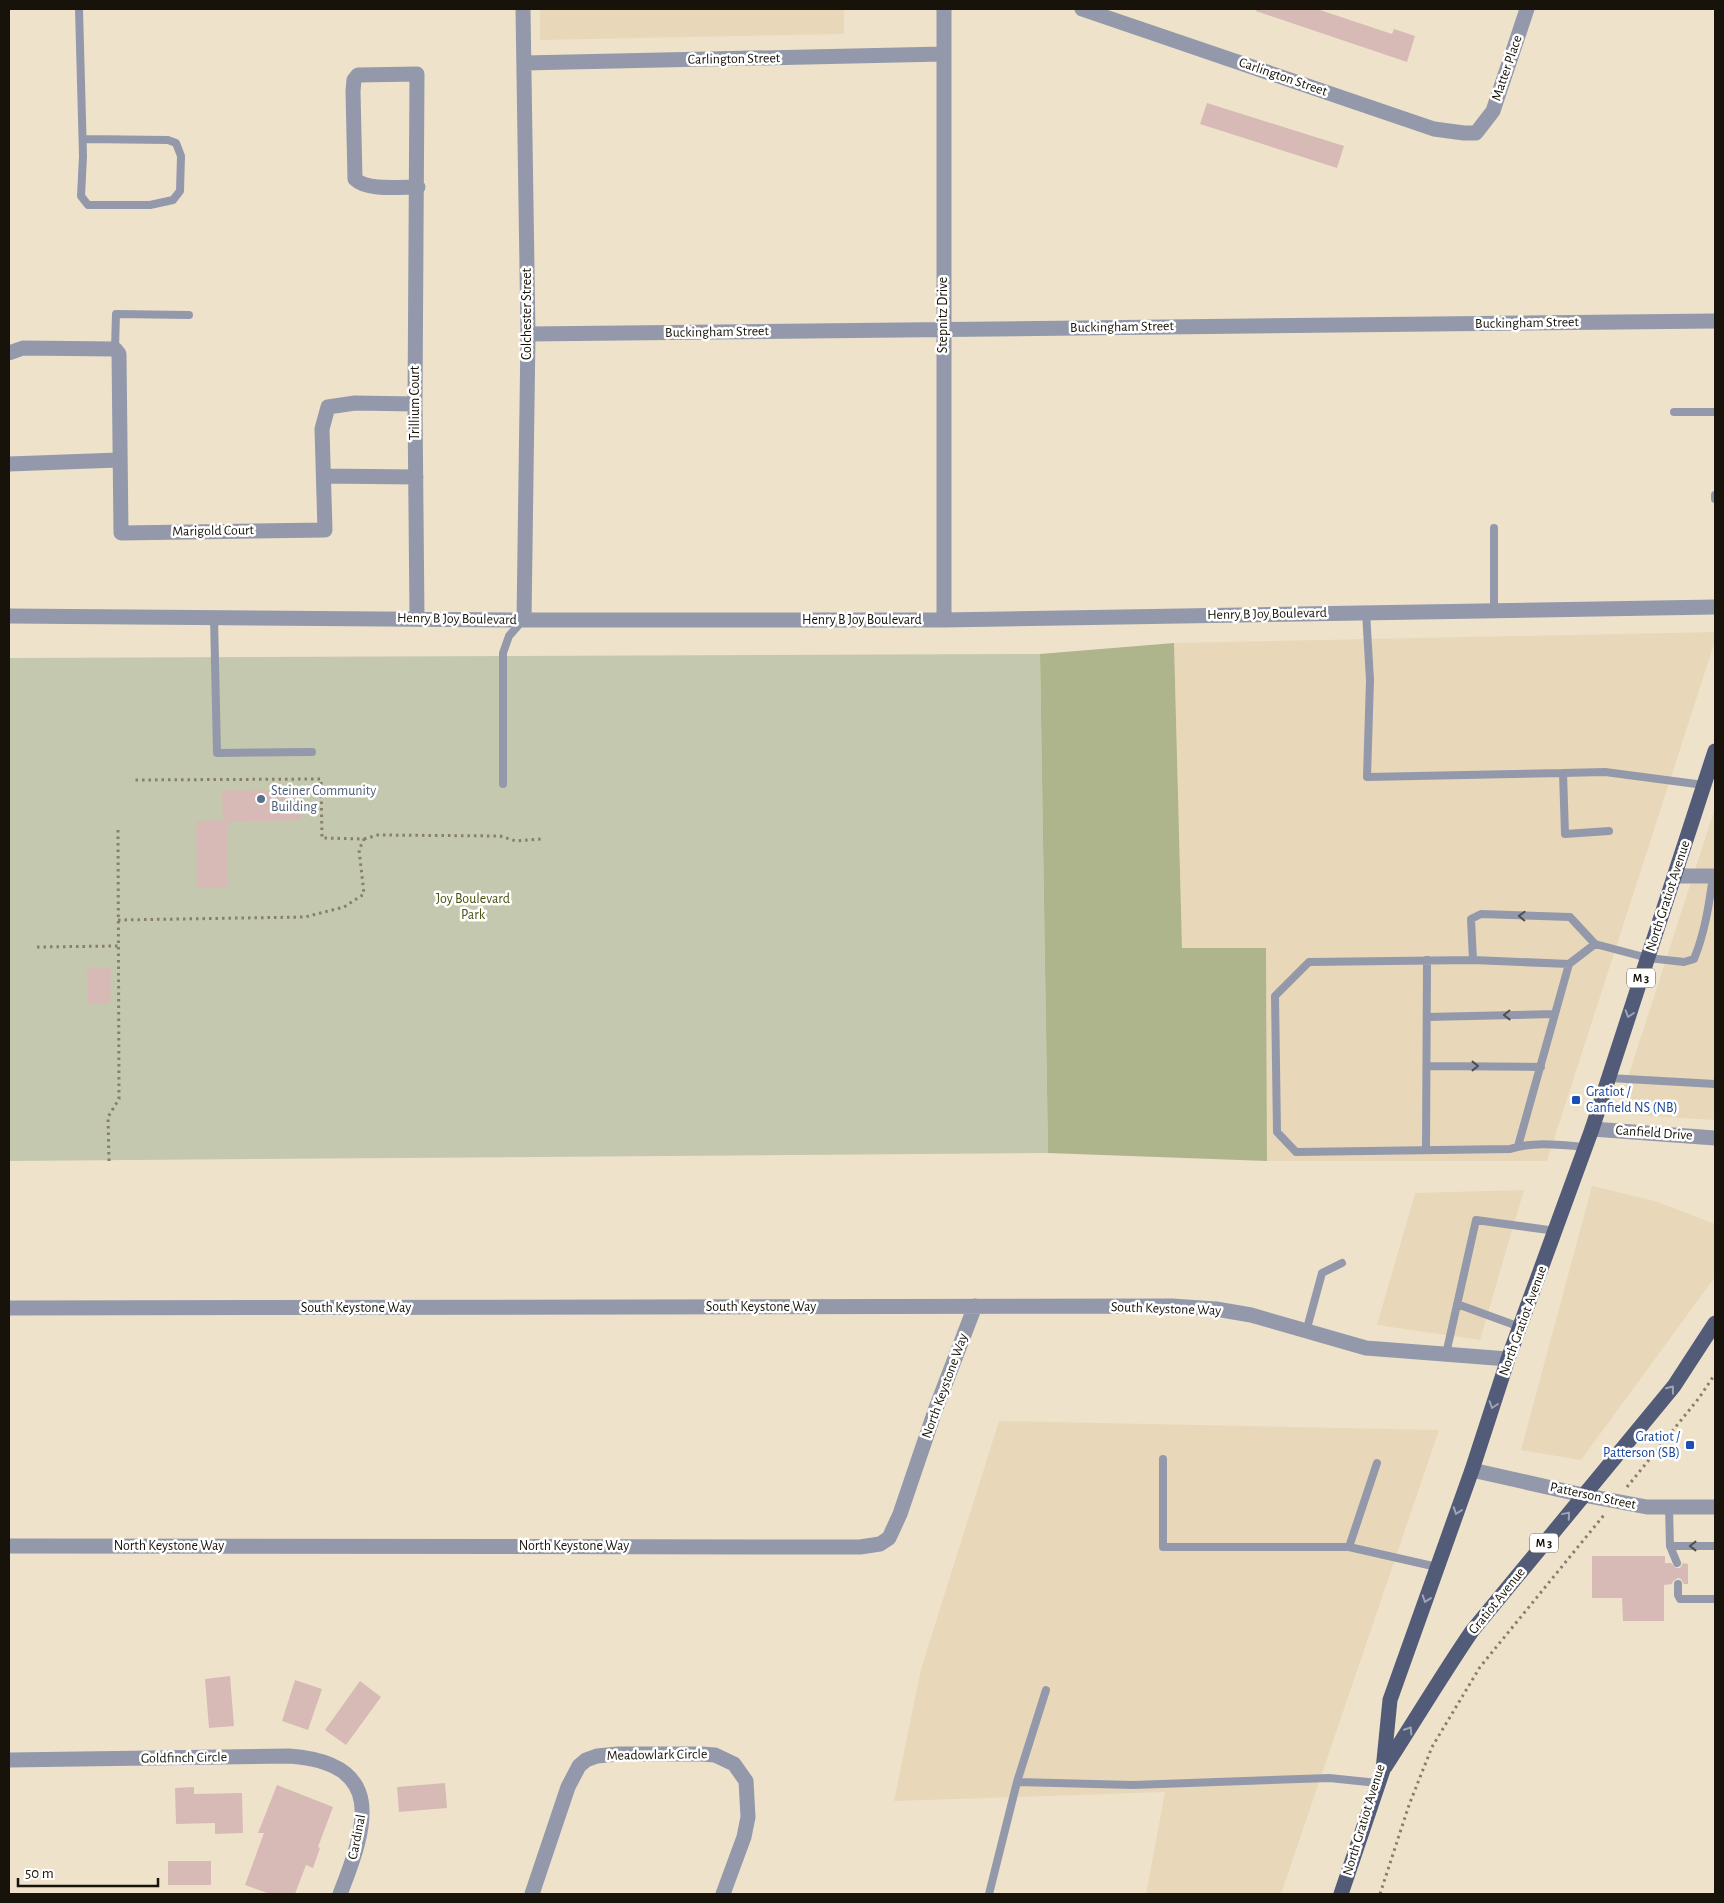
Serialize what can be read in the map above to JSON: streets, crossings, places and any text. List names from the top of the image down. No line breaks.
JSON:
{"streets":{"main road":["North Gratiot Avenue","M 3","Gratiot Avenue"],"street":["Carlington Street","Matter Place","Colchester Street","Stepnitz Drive","Buckingham Street","Trillium Court","Marigold Court","Henry B Joy Boulevard","Canfield Drive","South Keystone Way","North Keystone Way","Patterson Street","Meadowlark Circle","Goldfinch Circle","Cardinal"]},"crossings":[["Carlington Street","Matter Place"],["Carlington Street","Colchester Street"],["Carlington Street","Stepnitz Drive"],["Colchester Street","Buckingham Street"],["Colchester Street","Henry B Joy Boulevard"],["Stepnitz Drive","Buckingham Street"],["Stepnitz Drive","Henry B Joy Boulevard"],["Trillium Court","Marigold Court"],["Trillium Court","Henry B Joy Boulevard"],["North Gratiot Avenue","Canfield Drive"],["North Gratiot Avenue","South Keystone Way"],["North Gratiot Avenue","Patterson Street"],["North Gratiot Avenue","Gratiot Avenue"],["South Keystone Way","North Keystone Way"],["Patterson Street","Gratiot Avenue"],["Goldfinch Circle","Cardinal"]],"one_way":["North Gratiot Avenue","Gratiot Avenue"],"parks":["Joy Boulevard Park"],"places":{"other":["Steiner Community Building"],"transit":["Gratiot / Canfield NS (NB)","Gratiot / Patterson (SB)"]},"scale_bar":"50 m"}
